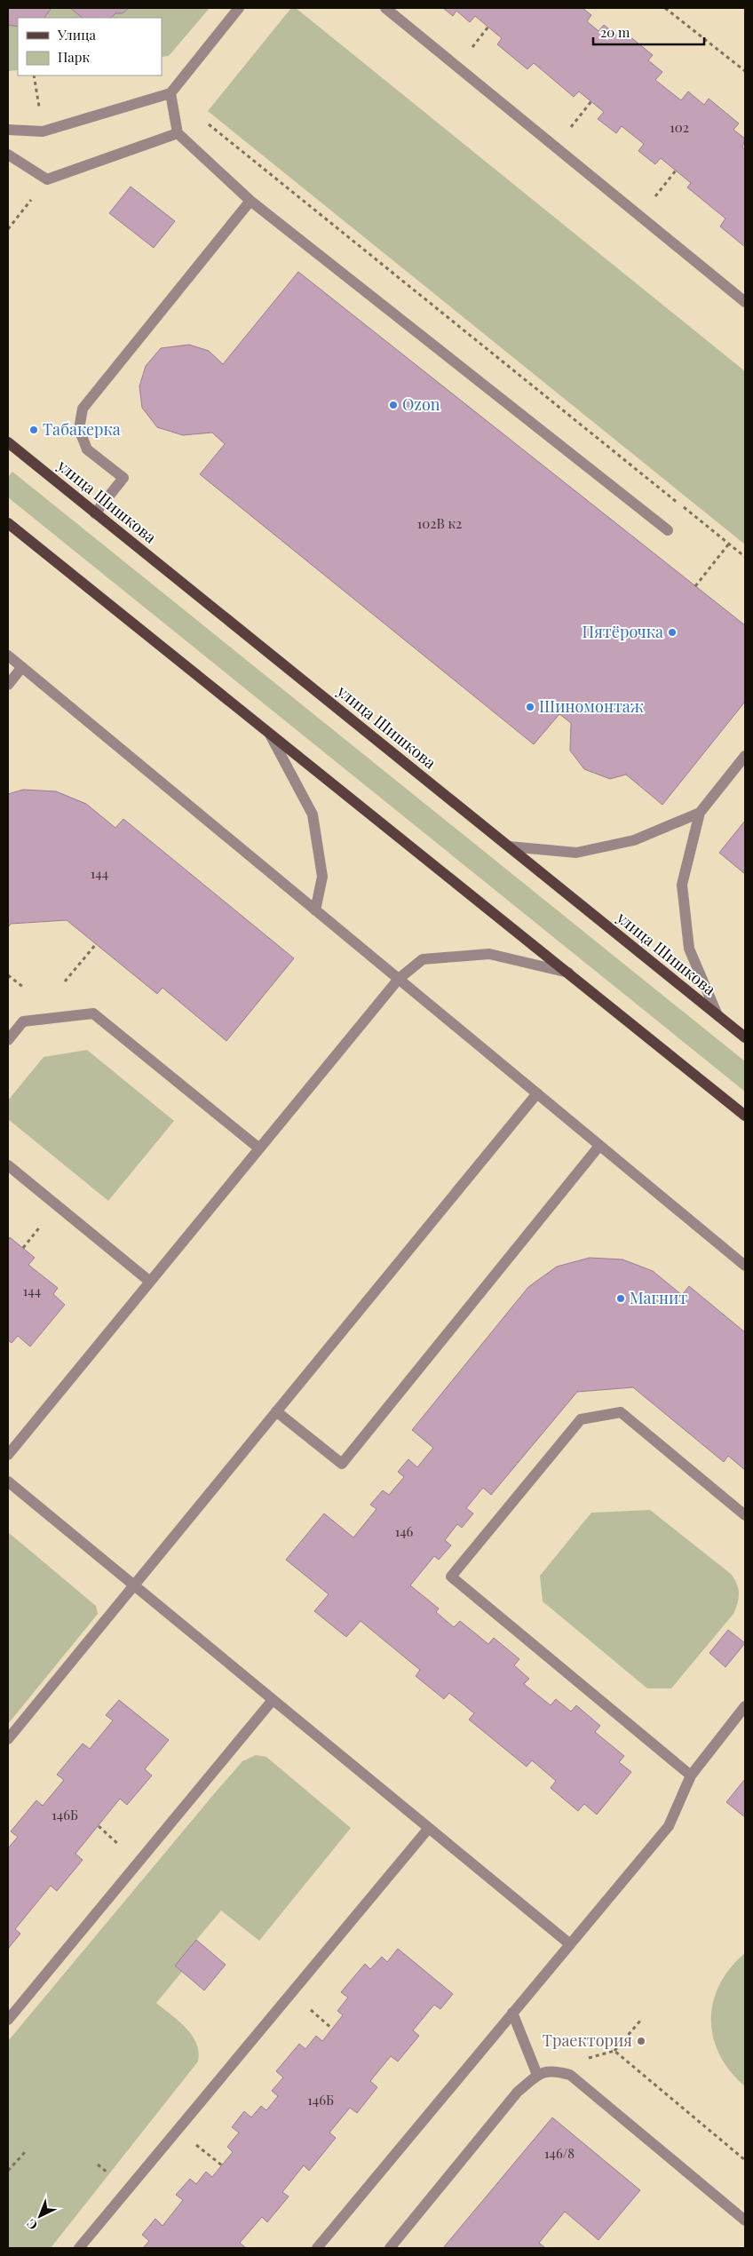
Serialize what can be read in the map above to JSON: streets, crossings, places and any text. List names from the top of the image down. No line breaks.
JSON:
{"streets":{"main road":["улица Шишкова"]},"places":["Ozon","Табакерка","Пятёрочка","Шиномонтаж","Магнит","Траектория"],"house_numbers":["102","102В к2","144","144","146","146Б","146Б","146/8"],"legend":["Улица","Парк"],"scale_bar":"20 m","north":"bottom left"}
